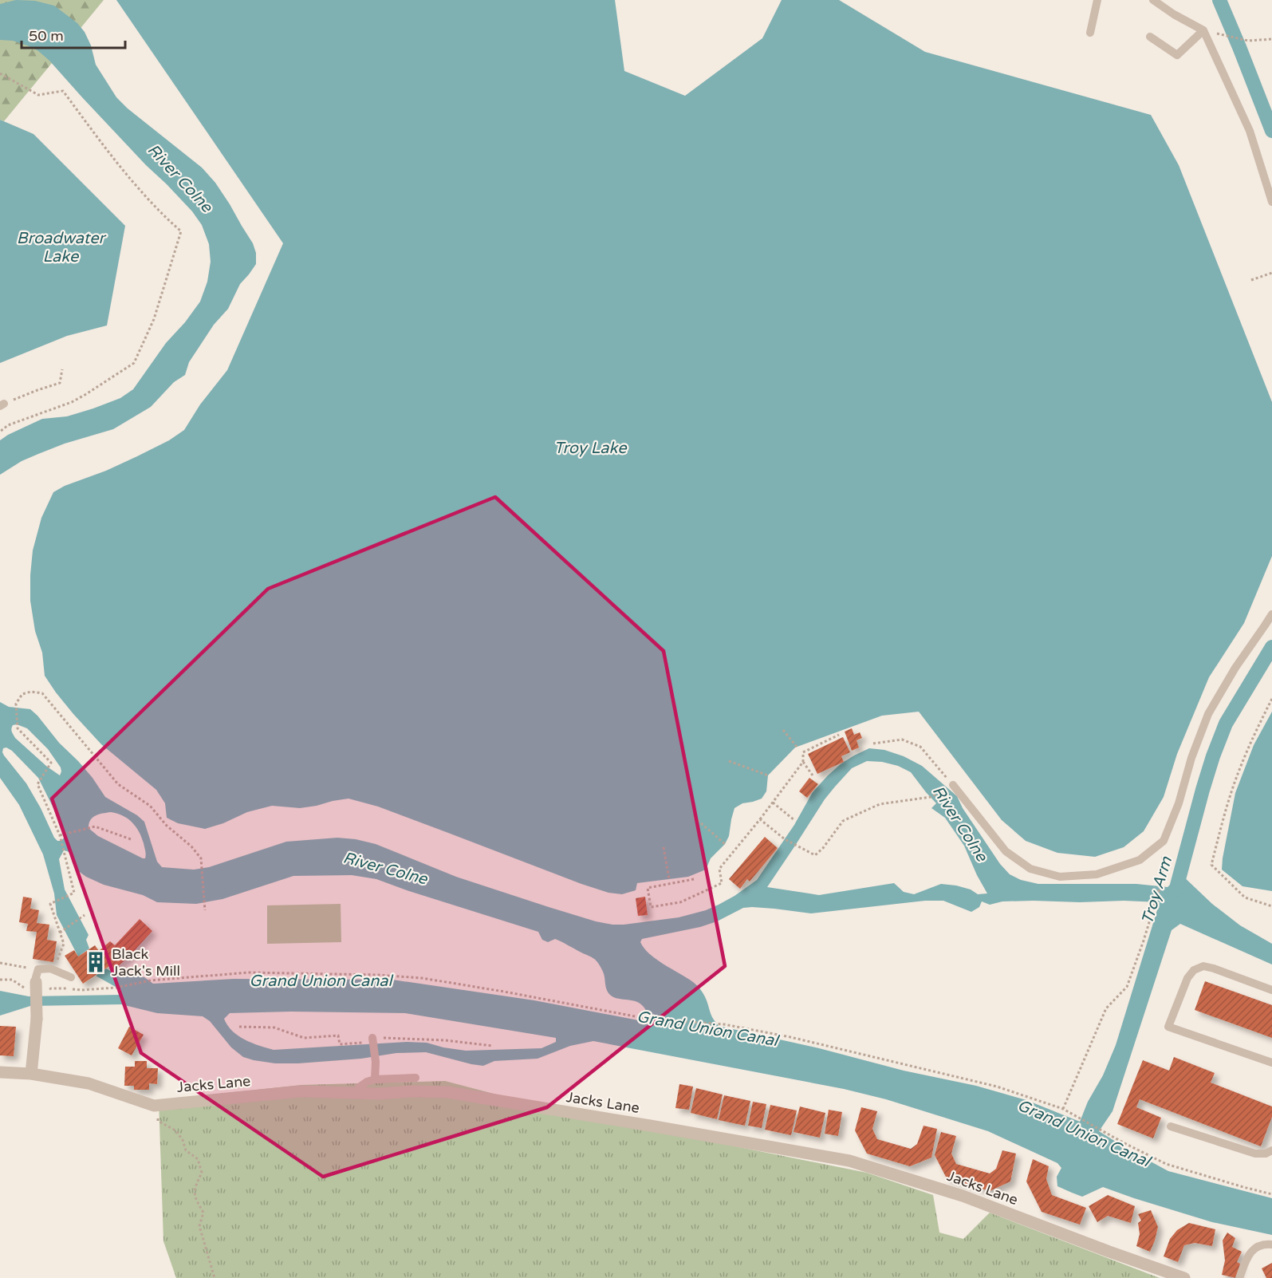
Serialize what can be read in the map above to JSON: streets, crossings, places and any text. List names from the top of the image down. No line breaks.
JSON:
{"streets":{"street":["Jacks Lane"]},"water":["River Colne","Broadwater Lake","Troy Lake","Troy Arm","Grand Union Canal"],"places":{"building":["Black Jack's Mill"]},"scale_bar":"50 m"}
